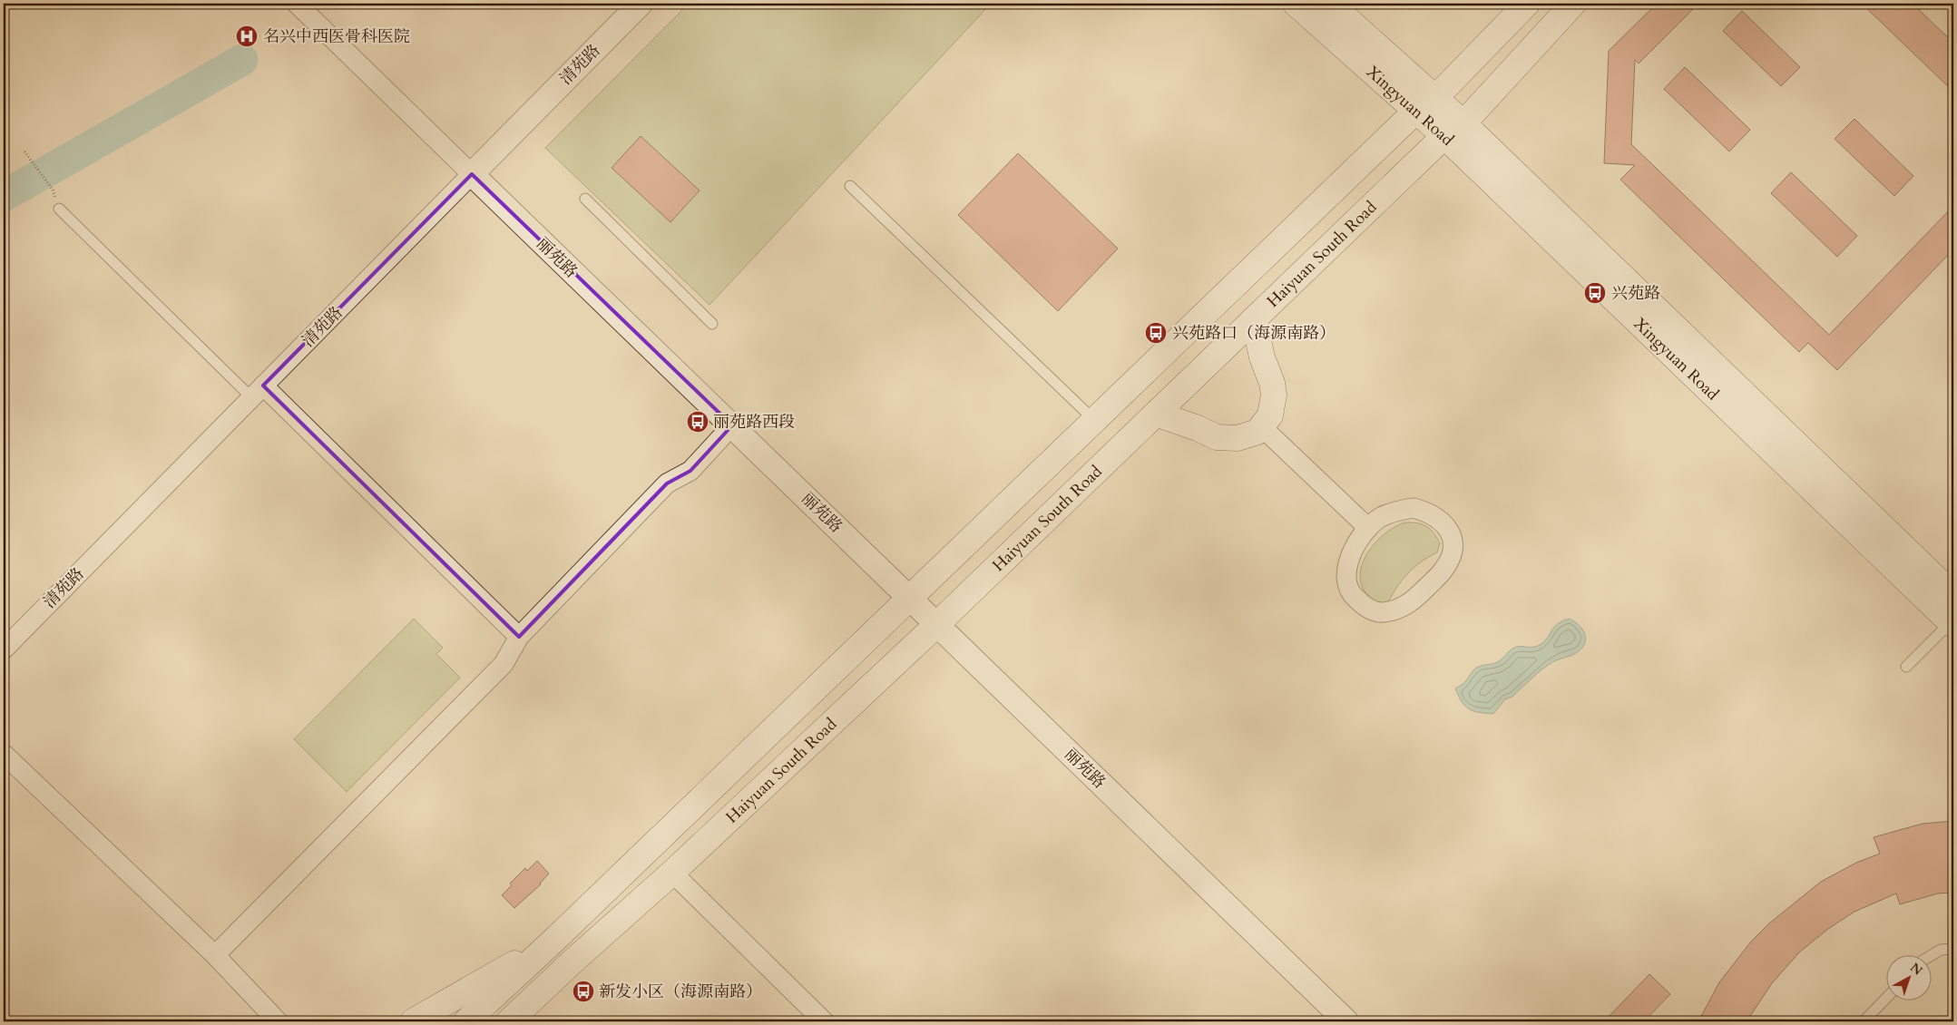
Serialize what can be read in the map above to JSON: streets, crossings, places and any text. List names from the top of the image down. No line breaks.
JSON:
{"streets":{"main road":["Xingyuan Road","Haiyuan South Road"],"street":["清苑路","丽苑路"]},"crossings":[["清苑路","丽苑路"],["Xingyuan Road","Haiyuan South Road"],["Haiyuan South Road","丽苑路"]],"places":{"hospital":["名兴中西医骨科医院"],"bus stop":["兴苑路","兴苑路口（海源南路）","丽苑路西段","新发小区（海源南路）"]},"north":"top right"}
